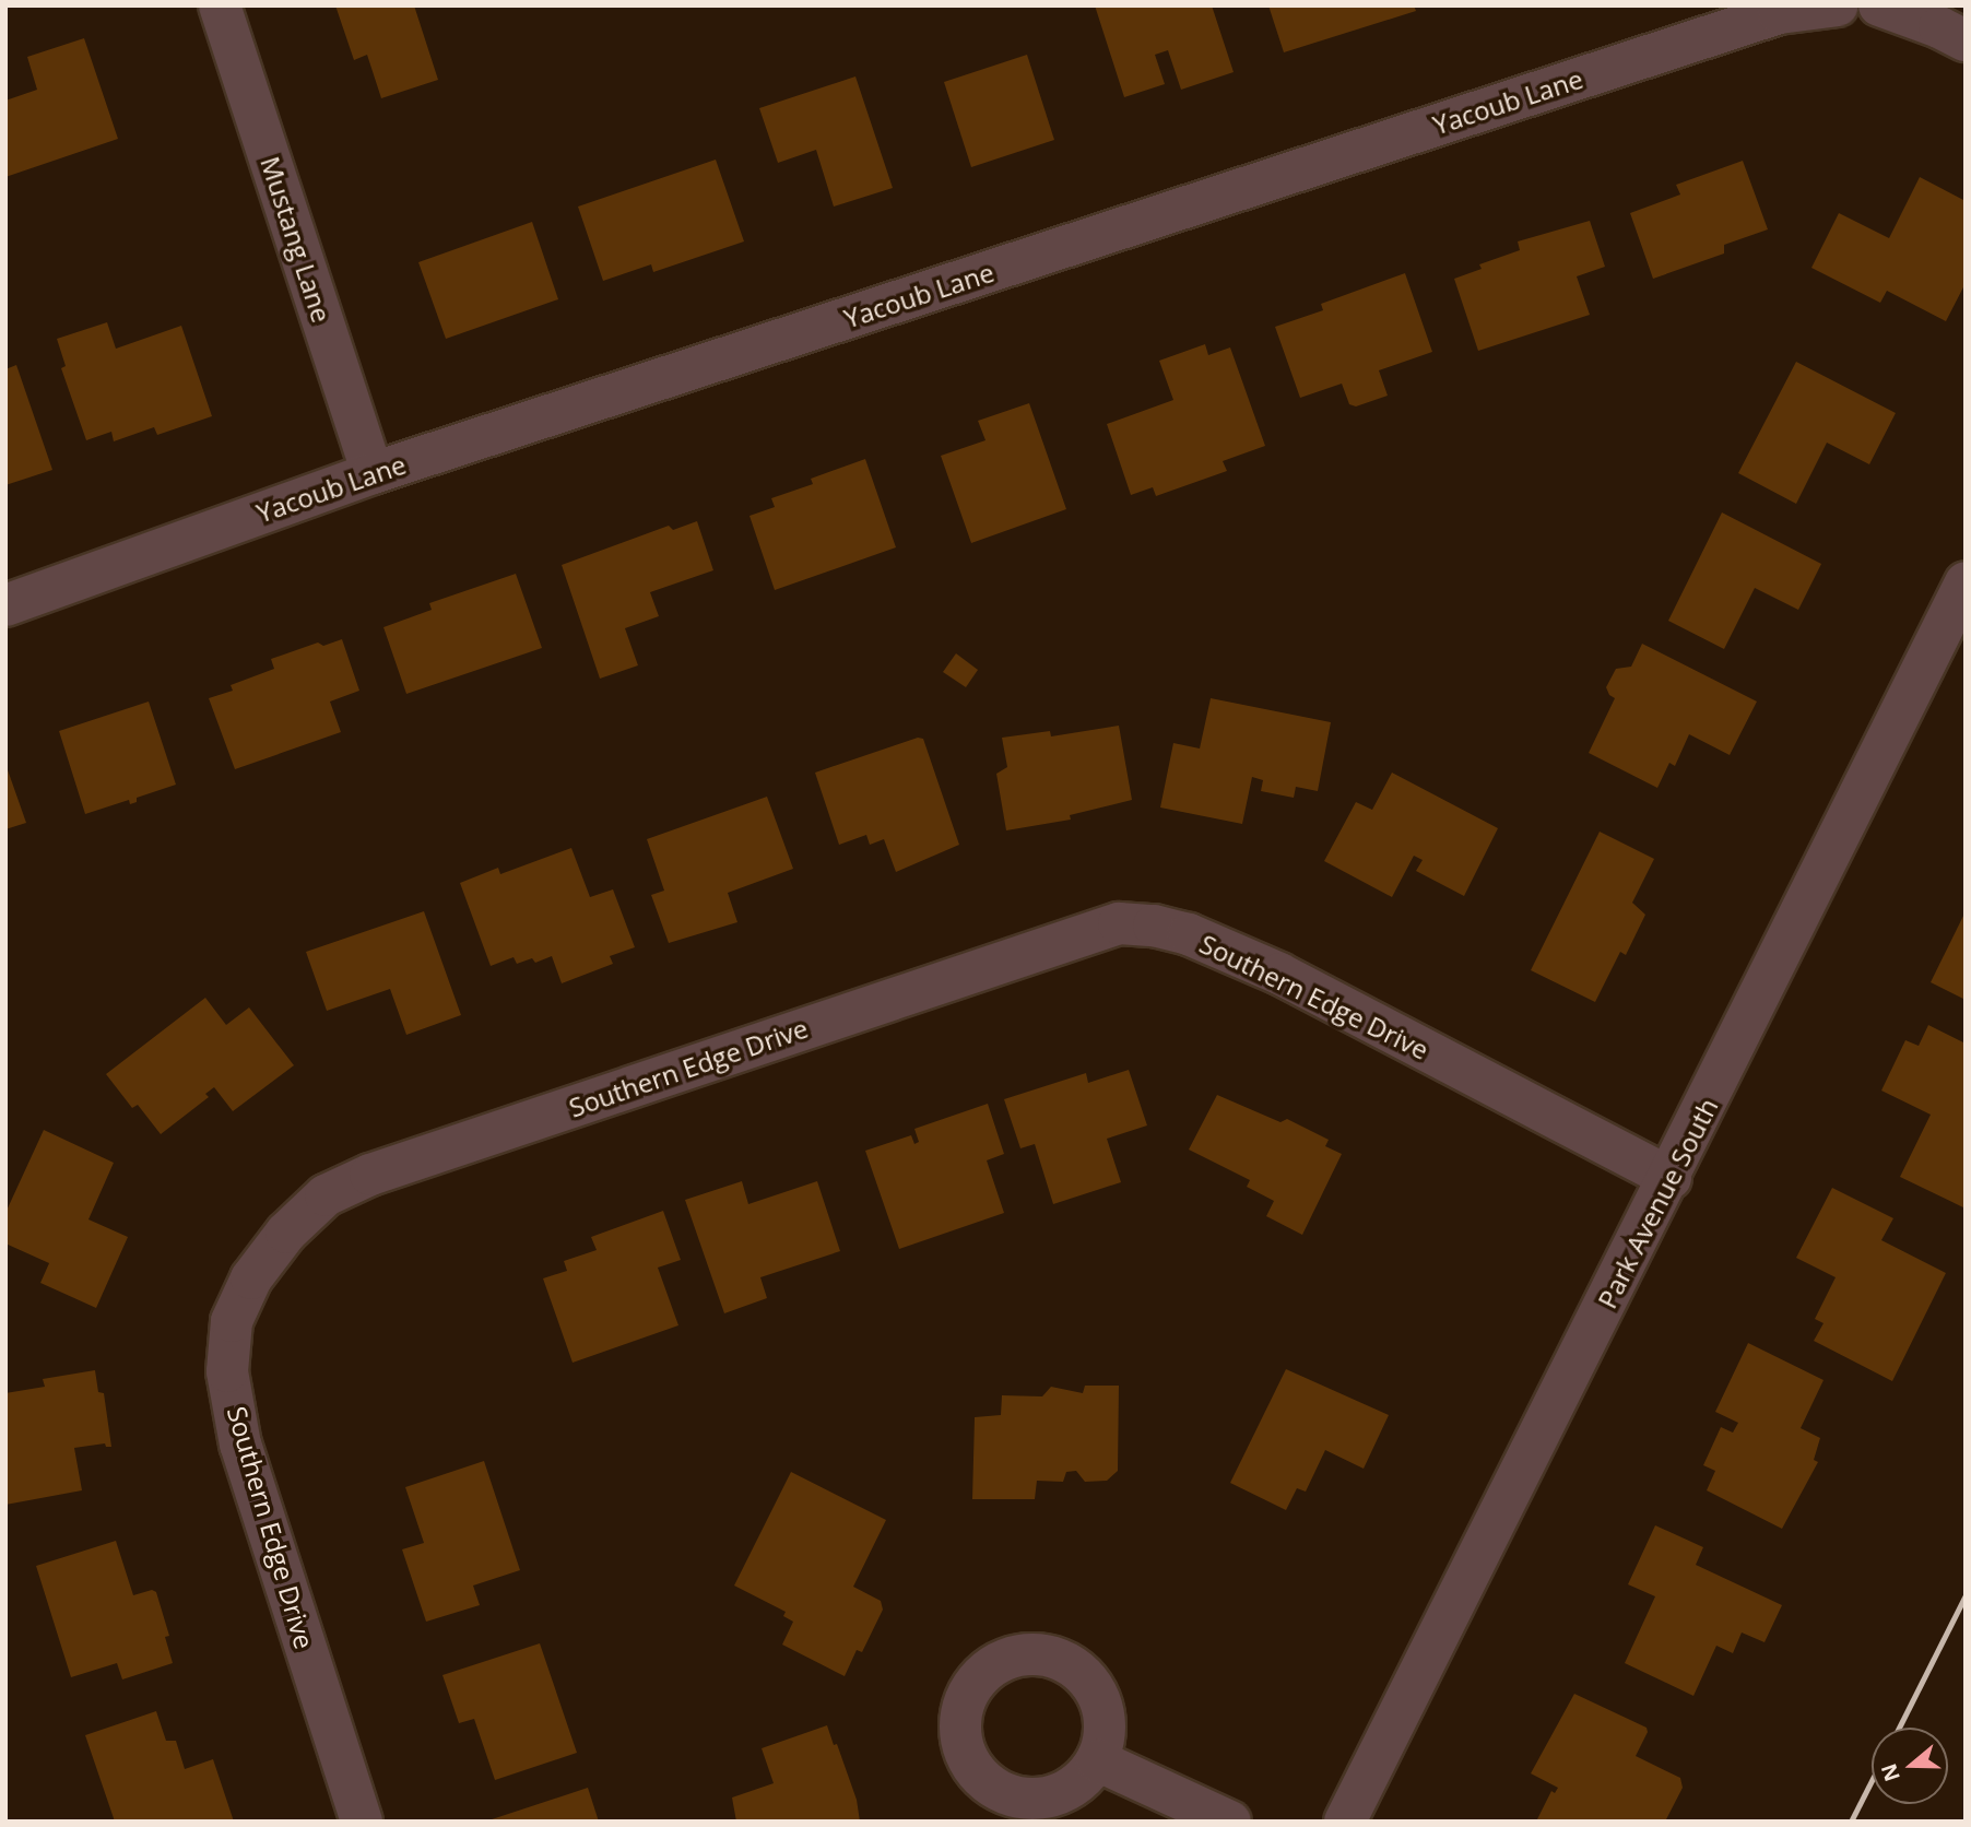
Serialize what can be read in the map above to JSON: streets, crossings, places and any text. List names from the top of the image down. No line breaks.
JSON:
{"streets":{"street":["Yacoub Lane","Mustang Lane","Southern Edge Drive","Park Avenue South"]},"crossings":[["Yacoub Lane","Mustang Lane"],["Southern Edge Drive","Park Avenue South"]],"north":"left"}
